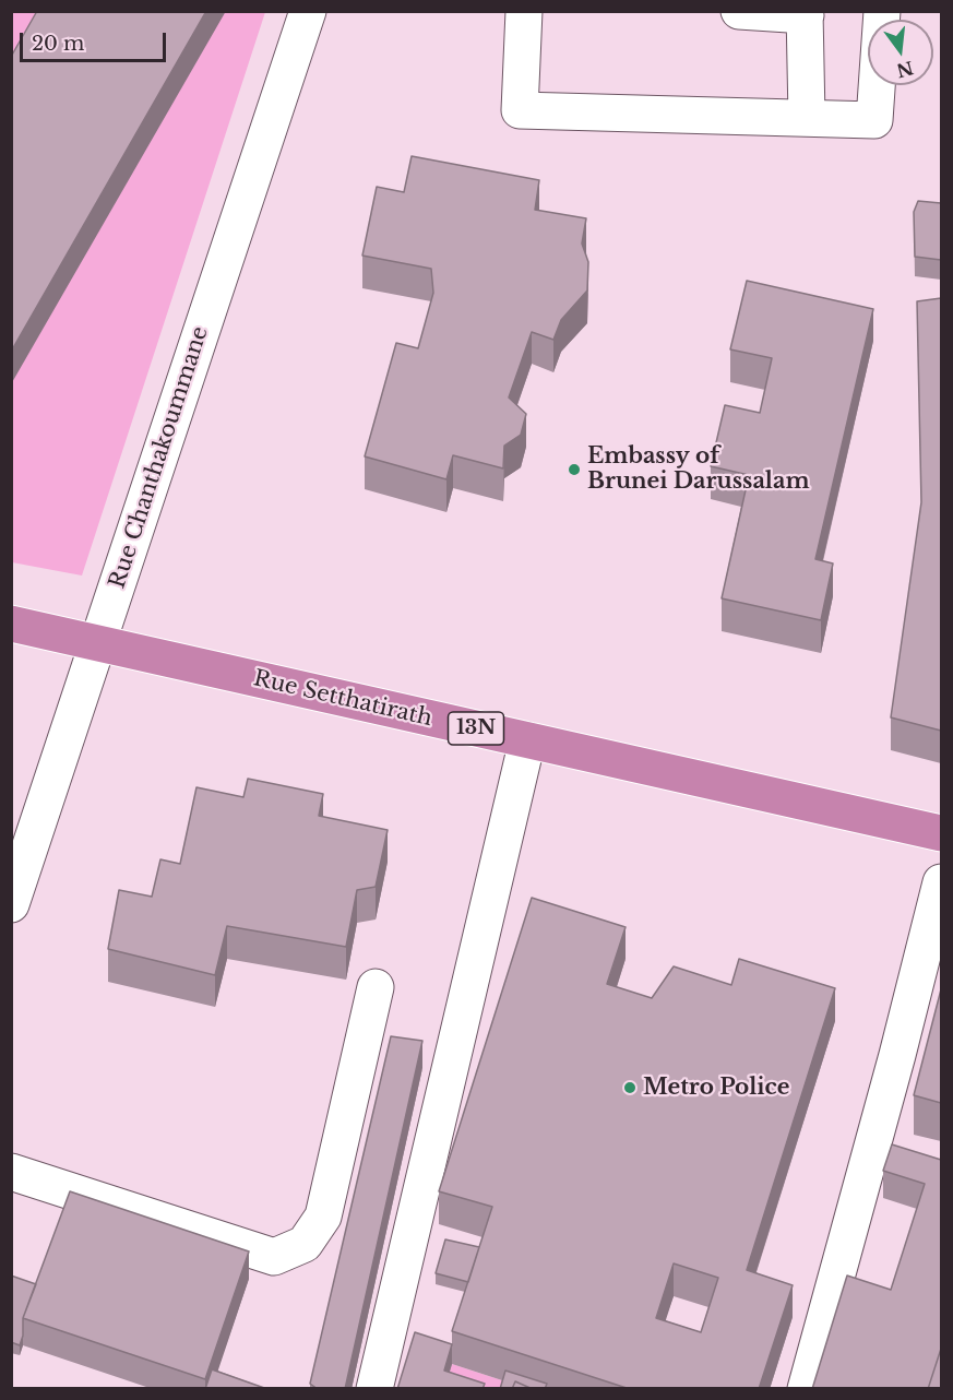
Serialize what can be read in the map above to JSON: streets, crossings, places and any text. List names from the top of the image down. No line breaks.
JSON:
{"streets":{"highway":["Rue Setthatirath","13N"],"street":["Rue Chanthakoummane"]},"crossings":[["Rue Chanthakoummane","Rue Setthatirath"]],"places":["Embassy of Brunei Darussalam","Metro Police"],"scale_bar":"20 m","north":"bottom"}
